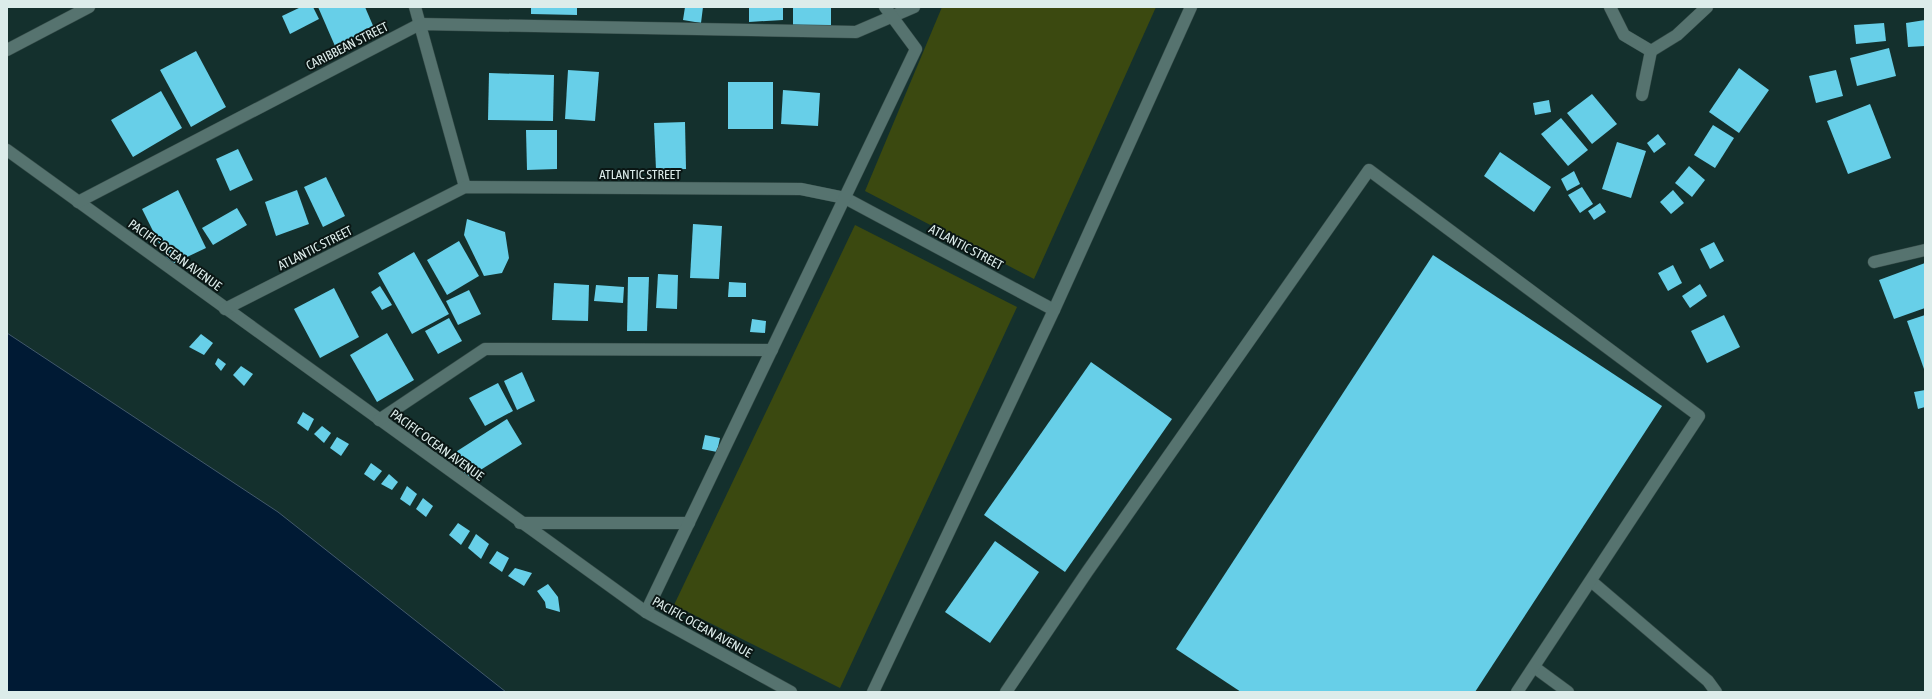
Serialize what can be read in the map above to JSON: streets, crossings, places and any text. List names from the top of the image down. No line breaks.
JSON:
{"streets":{"street":["CARIBBEAN STREET","ATLANTIC STREET","PACIFIC OCEAN AVENUE"]},"crossings":[["CARIBBEAN STREET","PACIFIC OCEAN AVENUE"],["ATLANTIC STREET","PACIFIC OCEAN AVENUE"]]}
